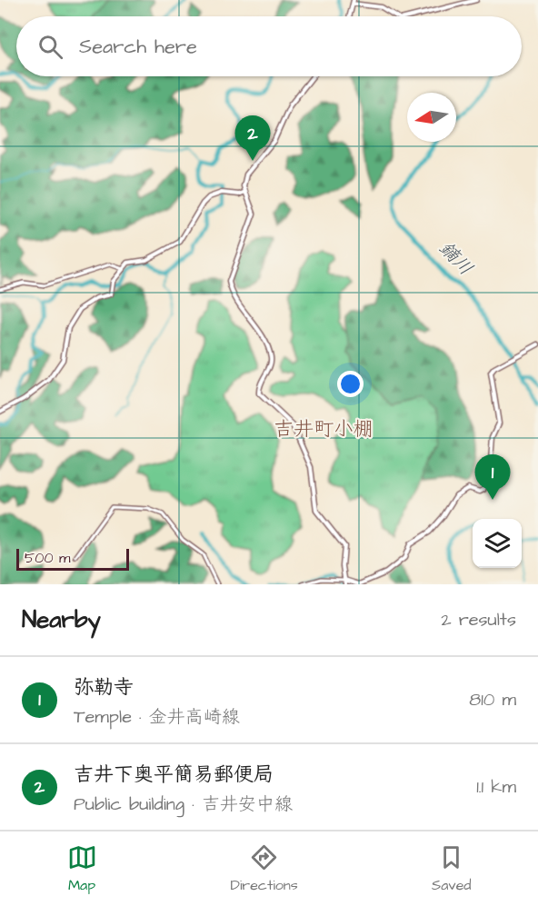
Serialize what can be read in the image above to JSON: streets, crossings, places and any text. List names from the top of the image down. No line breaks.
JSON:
{"districts":["吉井町小棚"],"water":["鏑川"],"scale_bar":"500 m","north":"left","page":{"search":"Search here","pins":["2","1"],"scale":"500 m","heading":["Nearby","2 results"],"list":[{"mark":"1","name":"弥勒寺","note":"Temple · 金井高崎線","value":"810 m"},{"mark":"2","name":"吉井下奥平簡易郵便局","note":"Public building · 吉井安中線","value":"1.1 km"}],"nav":["Map","Directions","Saved"]}}
